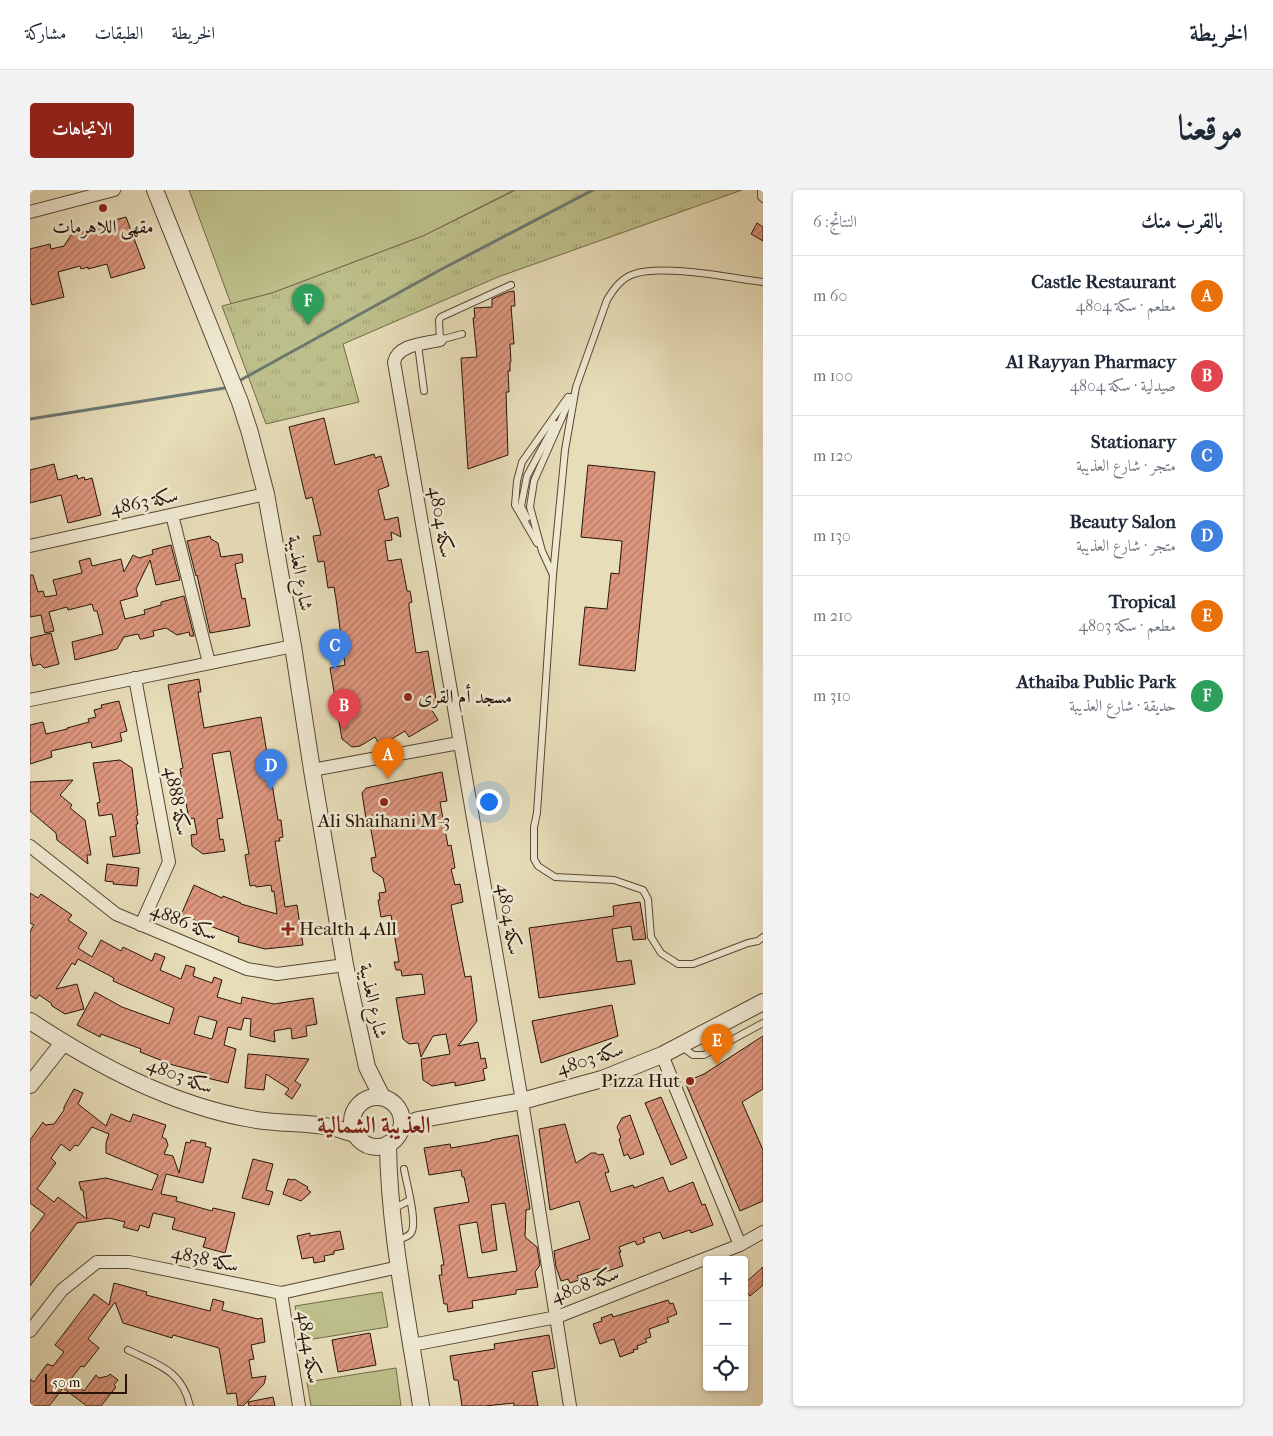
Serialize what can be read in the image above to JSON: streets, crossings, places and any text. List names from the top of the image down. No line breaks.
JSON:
{"streets":{"street":["سكة 4863","سكة 4804","شارع العذيبة","سكة 4888","سكة 4886","سكة 4803","سكة 4838","سكة 4808","سكة 4844"]},"crossings":[["سكة 4863","شارع العذيبة"],["سكة 4804","سكة 4803"],["سكة 4804","سكة 4808"],["شارع العذيبة","سكة 4886"],["شارع العذيبة","سكة 4803"],["سكة 4888","سكة 4886"],["سكة 4838","سكة 4844"]],"districts":["العذيبة الشمالية"],"places":{"other":["مقهى اللاهرمات","مسجد أم القرى","Ali Shaihani M-3","Pizza Hut"],"health":["Health 4 All"]},"scale_bar":"50 m","page":{"header":"الخريطة","nav":["الخريطة","الطبقات","مشاركة"],"title":"موقعنا","buttons":"الاتجاهات","heading":["بالقرب منك","النتائج: 6"],"list":[{"mark":"A","name":"Castle Restaurant","note":"مطعم · سكة 4804","value":"60 m"},{"mark":"B","name":"Al Rayyan Pharmacy","note":"صيدلية · سكة 4804","value":"100 m"},{"mark":"C","name":"Stationary","note":"متجر · شارع العذيبة","value":"120 m"},{"mark":"D","name":"Beauty Salon","note":"متجر · شارع العذيبة","value":"130 m"},{"mark":"E","name":"Tropical","note":"مطعم · سكة 4803","value":"210 m"},{"mark":"F","name":"Athaiba Public Park","note":"حديقة · شارع العذيبة","value":"310 m"}],"pins":["F","C","B","A","D","E"],"map_buttons":["+","−"],"scale":"50 m"}}
